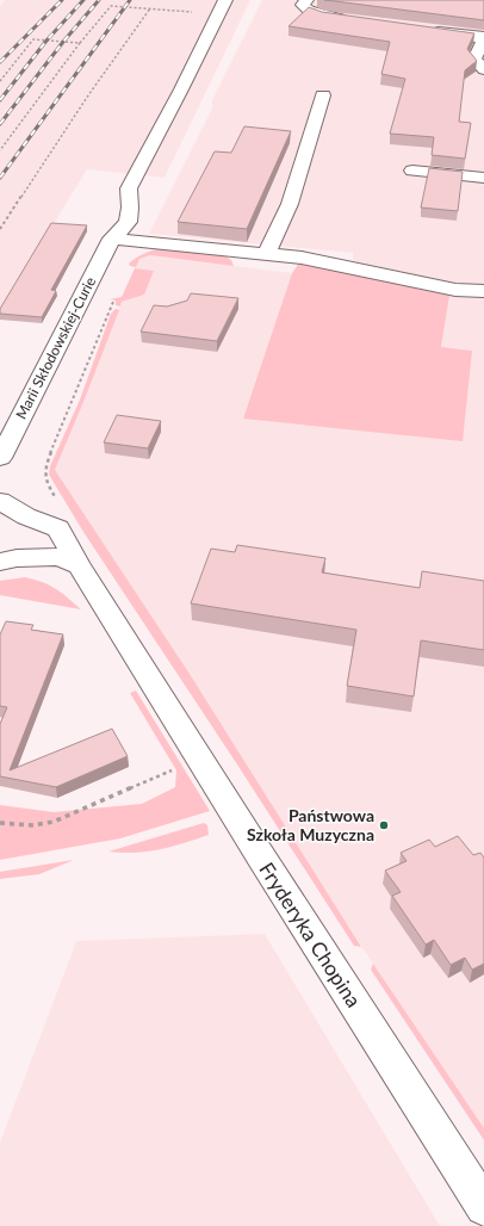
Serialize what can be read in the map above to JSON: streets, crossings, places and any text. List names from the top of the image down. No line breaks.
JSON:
{"streets":{"street":["Marii Skłodowskiej-Curie","Fryderyka Chopina"]},"places":["Państwowa Szkoła Muzyczna"]}
